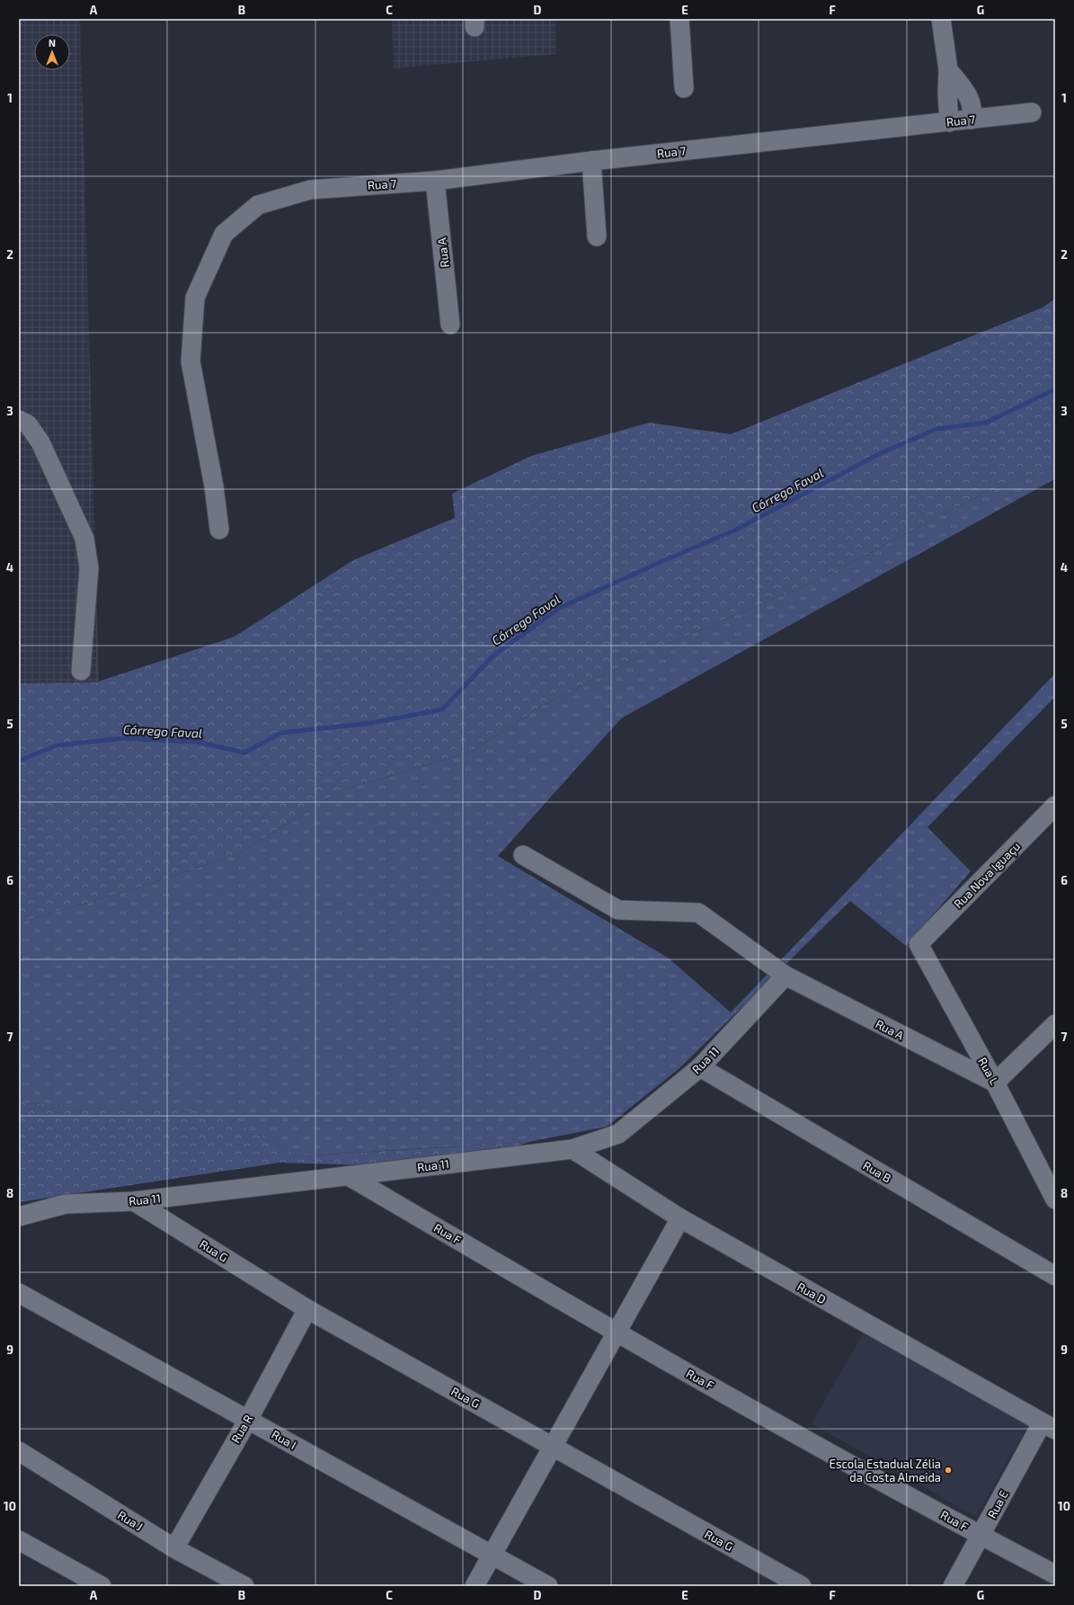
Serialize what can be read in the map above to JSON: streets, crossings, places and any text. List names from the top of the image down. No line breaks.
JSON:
{"streets":{"street":["Rua 7","Rua A","Rua Nova Iguaçu","Rua 11","Rua L","Rua B","Rua F","Rua G","Rua D","Rua R","Rua I","Rua E","Rua J"]},"crossings":[["Rua 7","Rua A"],["Rua A","Rua 11"],["Rua A","Rua L"],["Rua Nova Iguaçu","Rua L"],["Rua 11","Rua B"],["Rua 11","Rua F"],["Rua 11","Rua G"],["Rua 11","Rua D"],["Rua F","Rua E"],["Rua G","Rua R"],["Rua D","Rua E"],["Rua R","Rua I"],["Rua R","Rua J"]],"water":["Córrego Faval"],"places":["Escola Estadual Zélia da Costa Almeida"],"north":"top","grid":{"columns":["A","B","C","D","E","F","G"],"rows":["1","2","3","4","5","6","7","8","9","10"]}}
